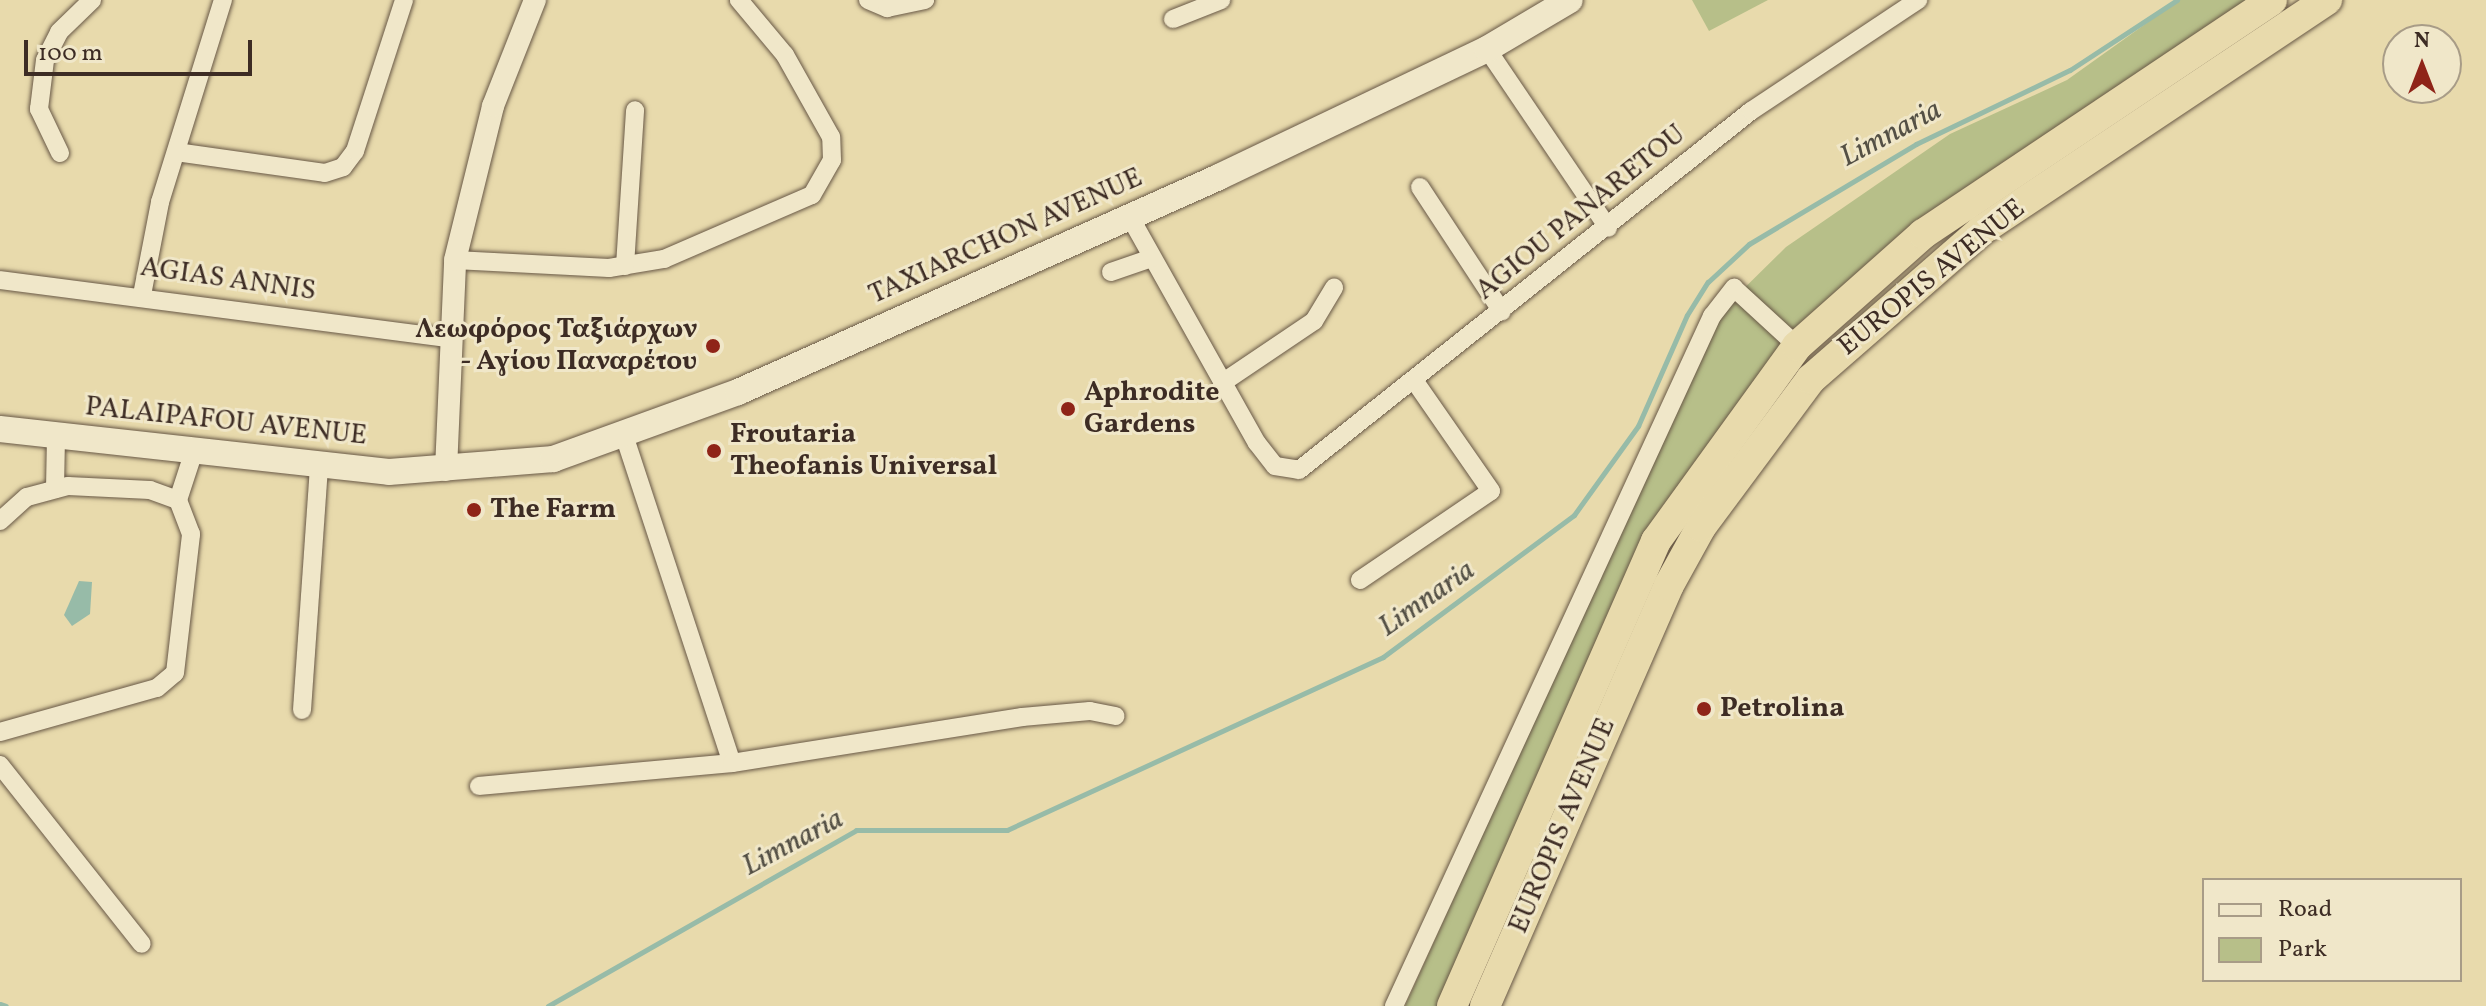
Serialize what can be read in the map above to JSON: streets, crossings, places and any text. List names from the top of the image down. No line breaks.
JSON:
{"streets":{"highway":["EUROPIS AVENUE"],"main road":["TAXIARCHON AVENUE","PALAIPAFOU AVENUE"],"street":["AGIOU PANARETOU","AGIAS ANNIS"]},"crossings":[["TAXIARCHON AVENUE","PALAIPAFOU AVENUE"]],"water":["Limnaria"],"places":["Λεωφόρος Ταξιάρχων - Αγίου Παναρέτου","Aphrodite Gardens","Froutaria Theofanis Universal","The Farm","Petrolina"],"legend":["Road","Park"],"scale_bar":"100 m","north":"top"}
